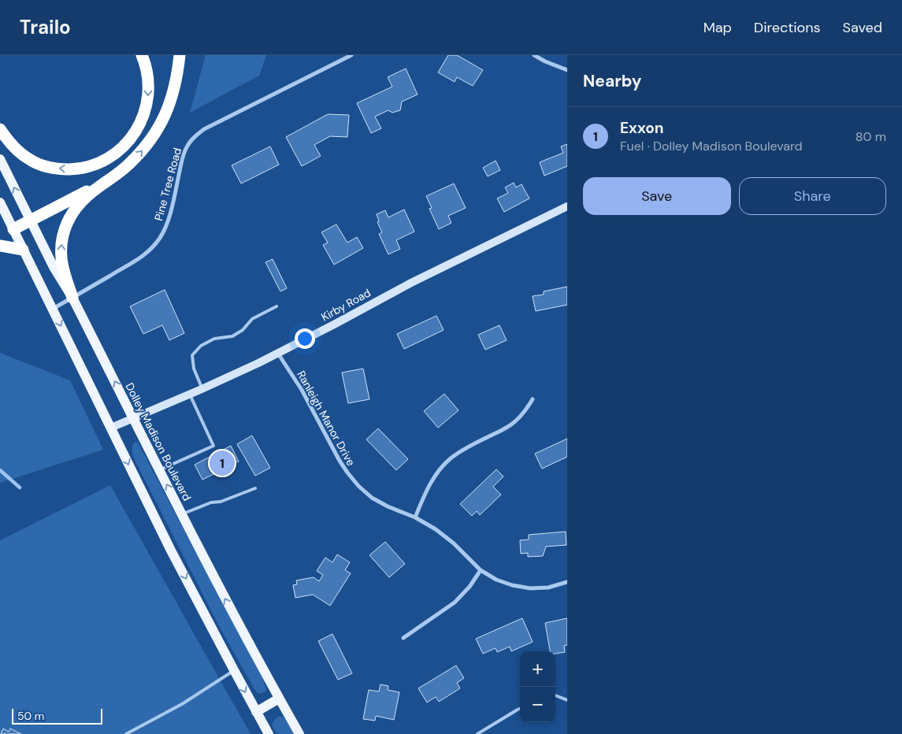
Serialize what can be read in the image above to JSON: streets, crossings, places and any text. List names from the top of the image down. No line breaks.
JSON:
{"streets":{"main road":["Kirby Road","Dolley Madison Boulevard"],"street":["Pine Tree Road","Ranleigh Manor Drive"]},"crossings":[["Pine Tree Road","Dolley Madison Boulevard"],["Kirby Road","Ranleigh Manor Drive"],["Kirby Road","Dolley Madison Boulevard"]],"scale_bar":"50 m","page":{"header":"Trailo","nav":["Map","Directions","Saved"],"heading":"Nearby","list":[{"mark":"1","name":"Exxon","note":"Fuel · Dolley Madison Boulevard","value":"80 m"}],"buttons":["Save","Share"],"pins":"1","map_buttons":["+","−"],"scale":"50 m"}}
